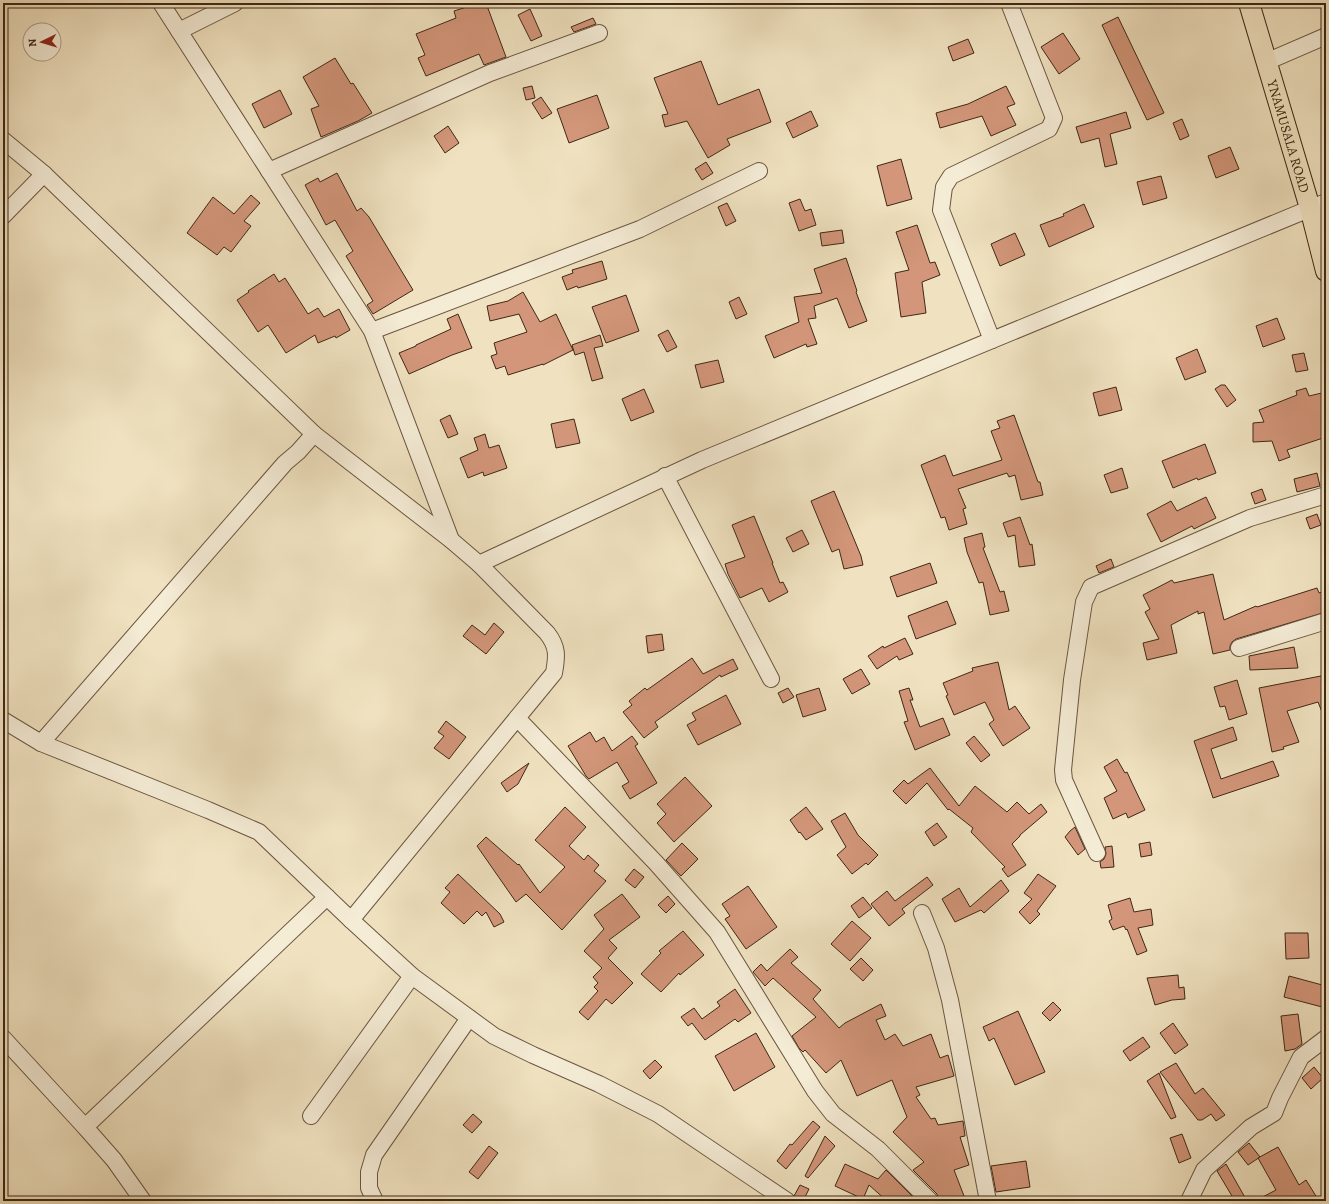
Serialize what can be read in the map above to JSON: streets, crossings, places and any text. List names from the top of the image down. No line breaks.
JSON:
{"streets":{"main road":["YNAMUSALA ROAD"]},"north":"left"}
